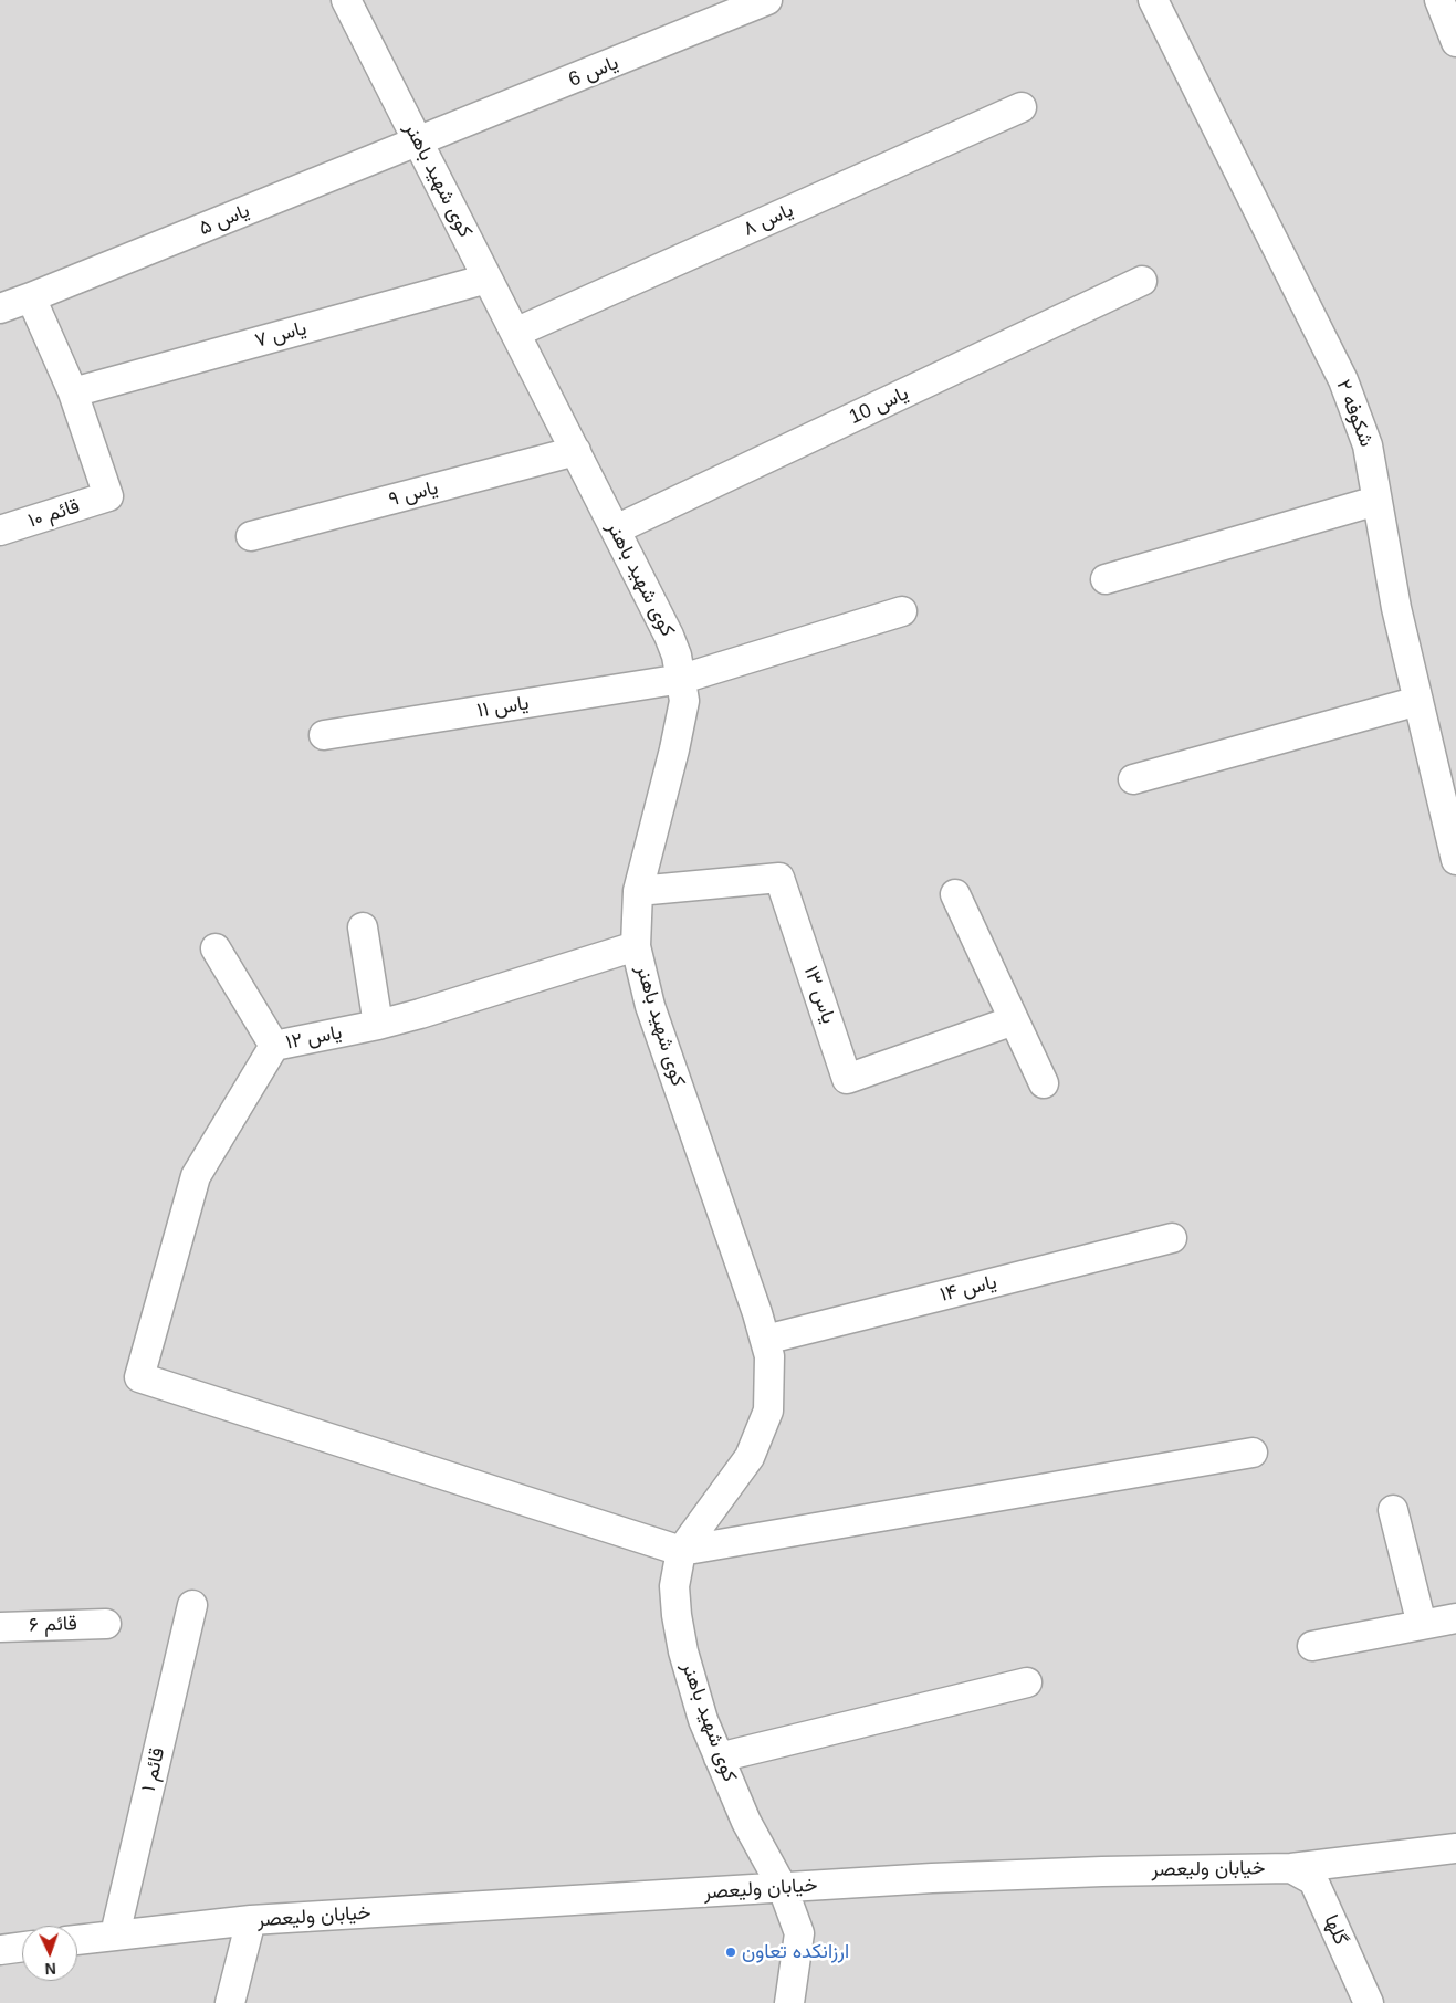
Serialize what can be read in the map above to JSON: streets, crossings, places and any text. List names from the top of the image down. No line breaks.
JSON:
{"streets":{"street":["یاس 6","کوی شهید باهنر","یاس ۵","یاس ۸","یاس ۷","یاس 10","شکوفه ۲","یاس ۹","قائم ۱۰","یاس ۱۱","یاس ۱۳","یاس ۱۲","یاس ۱۴","قائم ۶","قائم ۱","خیابان ولیعصر","گلها"]},"crossings":[["یاس 6","کوی شهید باهنر"],["یاس 6","یاس ۵"],["کوی شهید باهنر","یاس ۵"],["کوی شهید باهنر","یاس ۸"],["کوی شهید باهنر","یاس ۷"],["کوی شهید باهنر","یاس 10"],["کوی شهید باهنر","یاس ۹"],["کوی شهید باهنر","یاس ۱۱"],["کوی شهید باهنر","یاس ۱۳"],["کوی شهید باهنر","یاس ۱۲"],["کوی شهید باهنر","یاس ۱۴"],["کوی شهید باهنر","خیابان ولیعصر"],["یاس ۷","قائم ۱۰"],["قائم ۱","خیابان ولیعصر"],["خیابان ولیعصر","گلها"]],"places":["ارزانکده تعاون"],"north":"bottom"}
